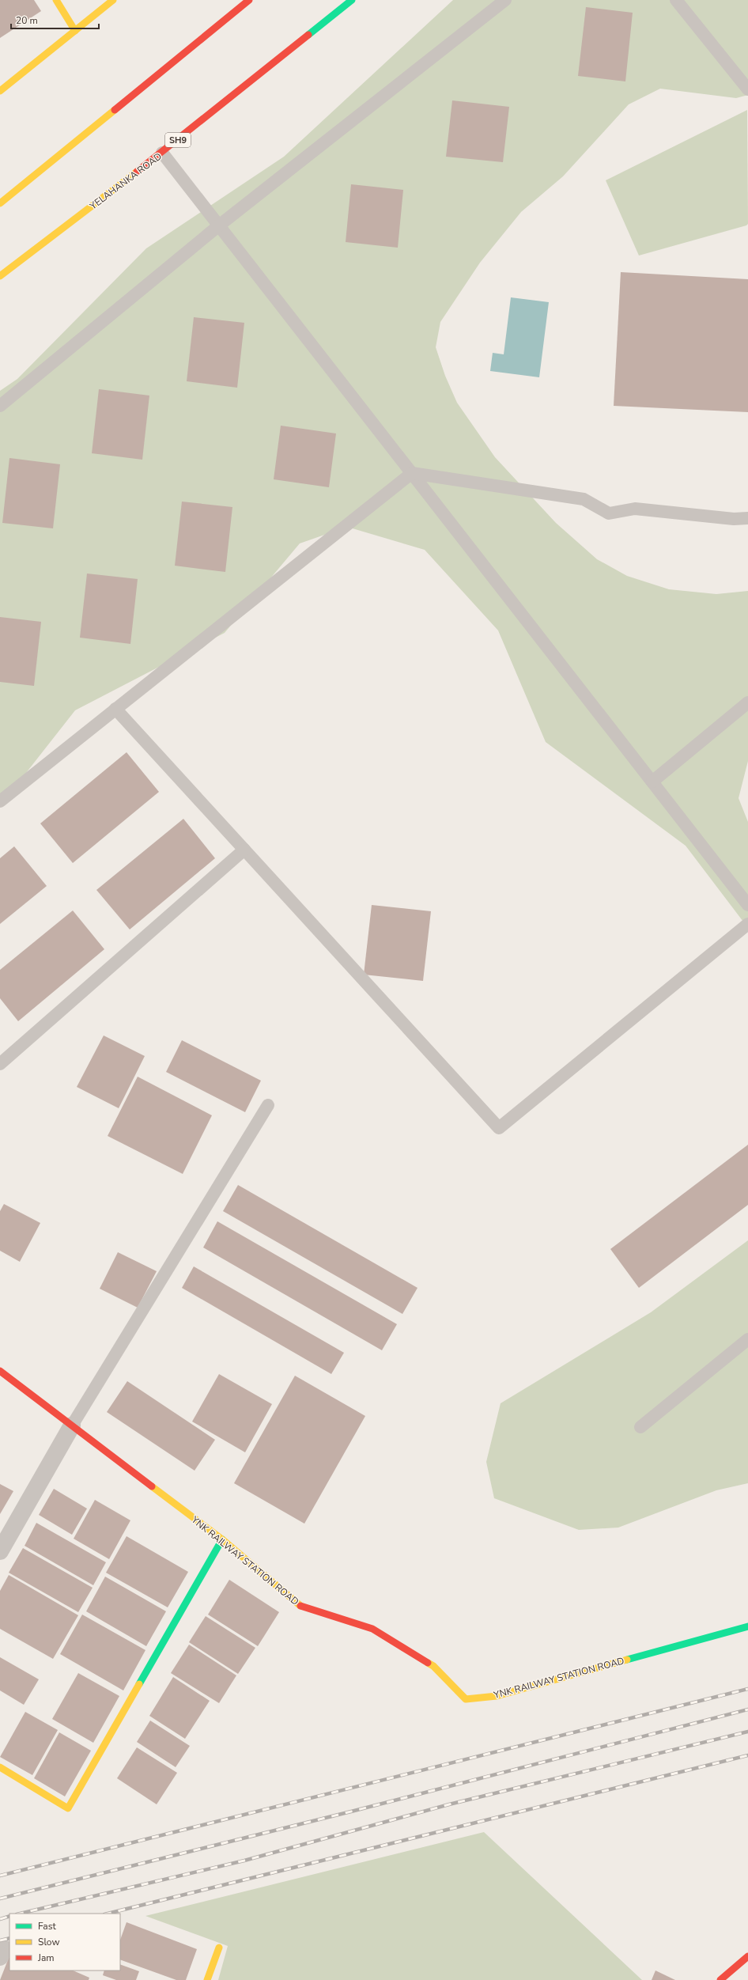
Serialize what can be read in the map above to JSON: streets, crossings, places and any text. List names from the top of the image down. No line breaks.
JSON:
{"streets":{"street":["SH9","YELAHANKA ROAD","YNK RAILWAY STATION ROAD"]},"legend":["Fast","Slow","Jam"],"scale_bar":"20 m"}
